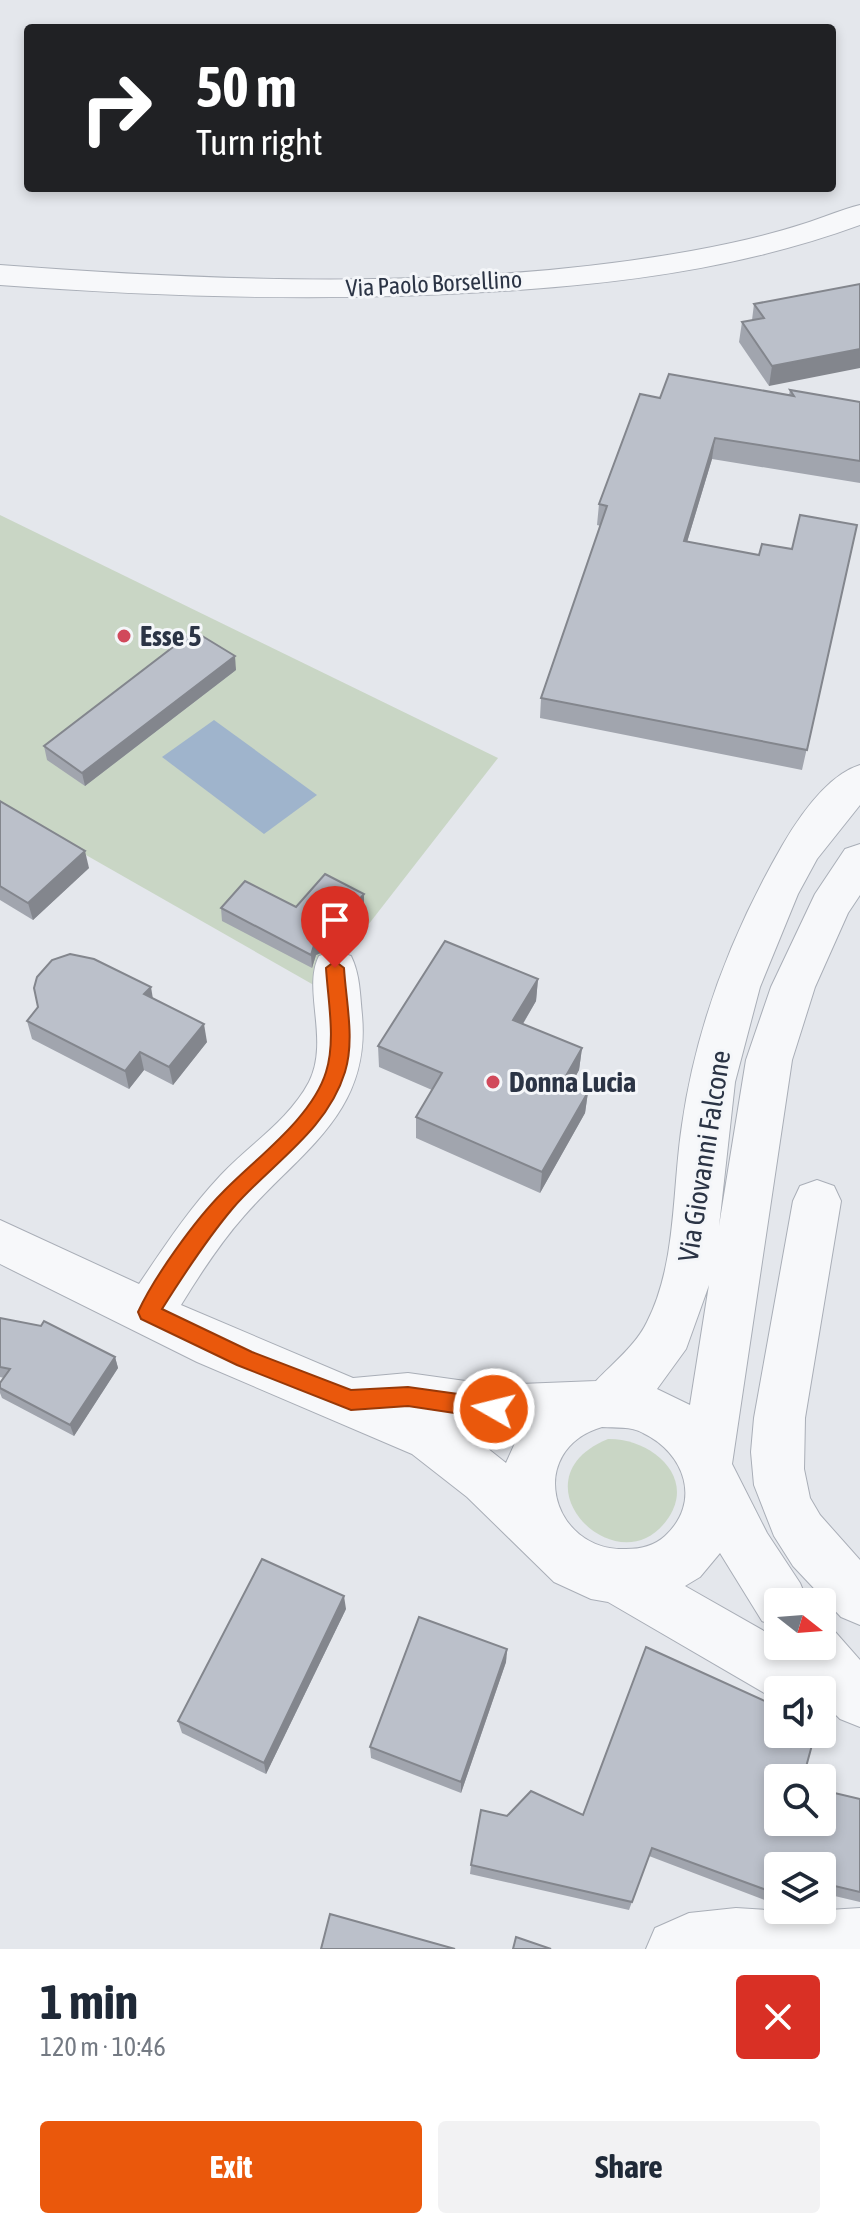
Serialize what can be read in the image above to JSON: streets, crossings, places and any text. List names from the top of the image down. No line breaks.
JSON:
{"streets":{"street":["Via Paolo Borsellino","Via Giovanni Falcone"]},"places":["Esse 5","Donna Lucia"],"north":"right","page":{"turn":["50 m","Turn right"],"heading":["1 min","120 m · 10:46"],"buttons":["Exit","Share"]}}
